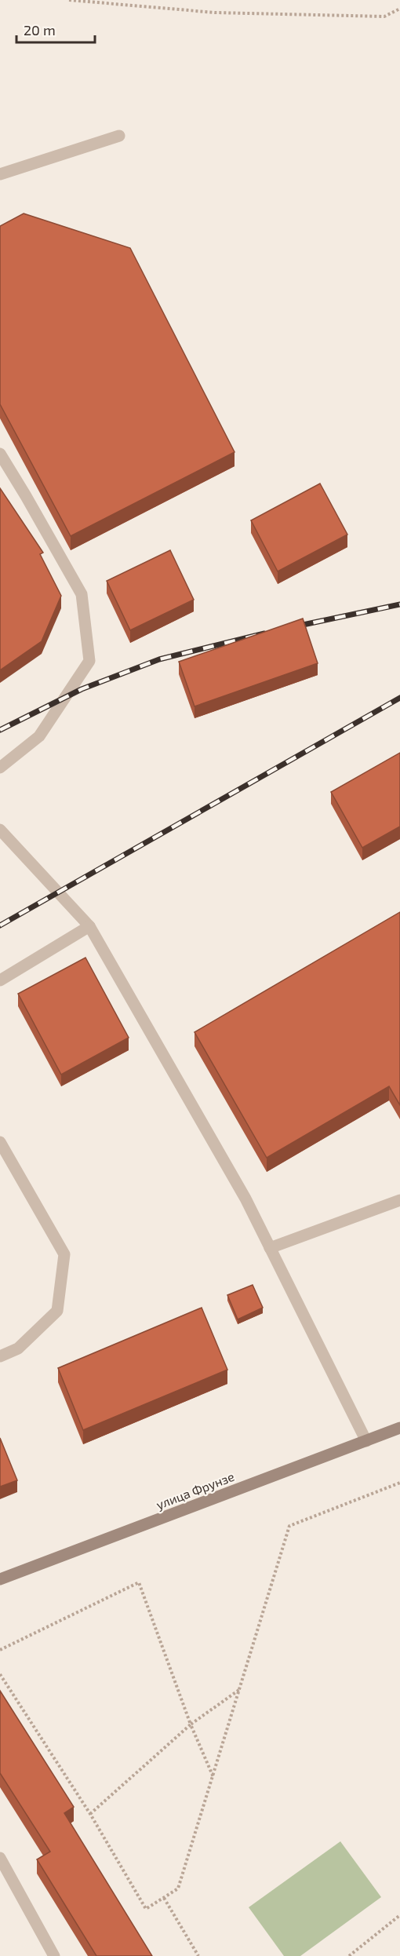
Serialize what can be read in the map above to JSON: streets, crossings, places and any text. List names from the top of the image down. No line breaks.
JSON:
{"streets":{"street":["улица Фрунзе"]},"scale_bar":"20 m"}
